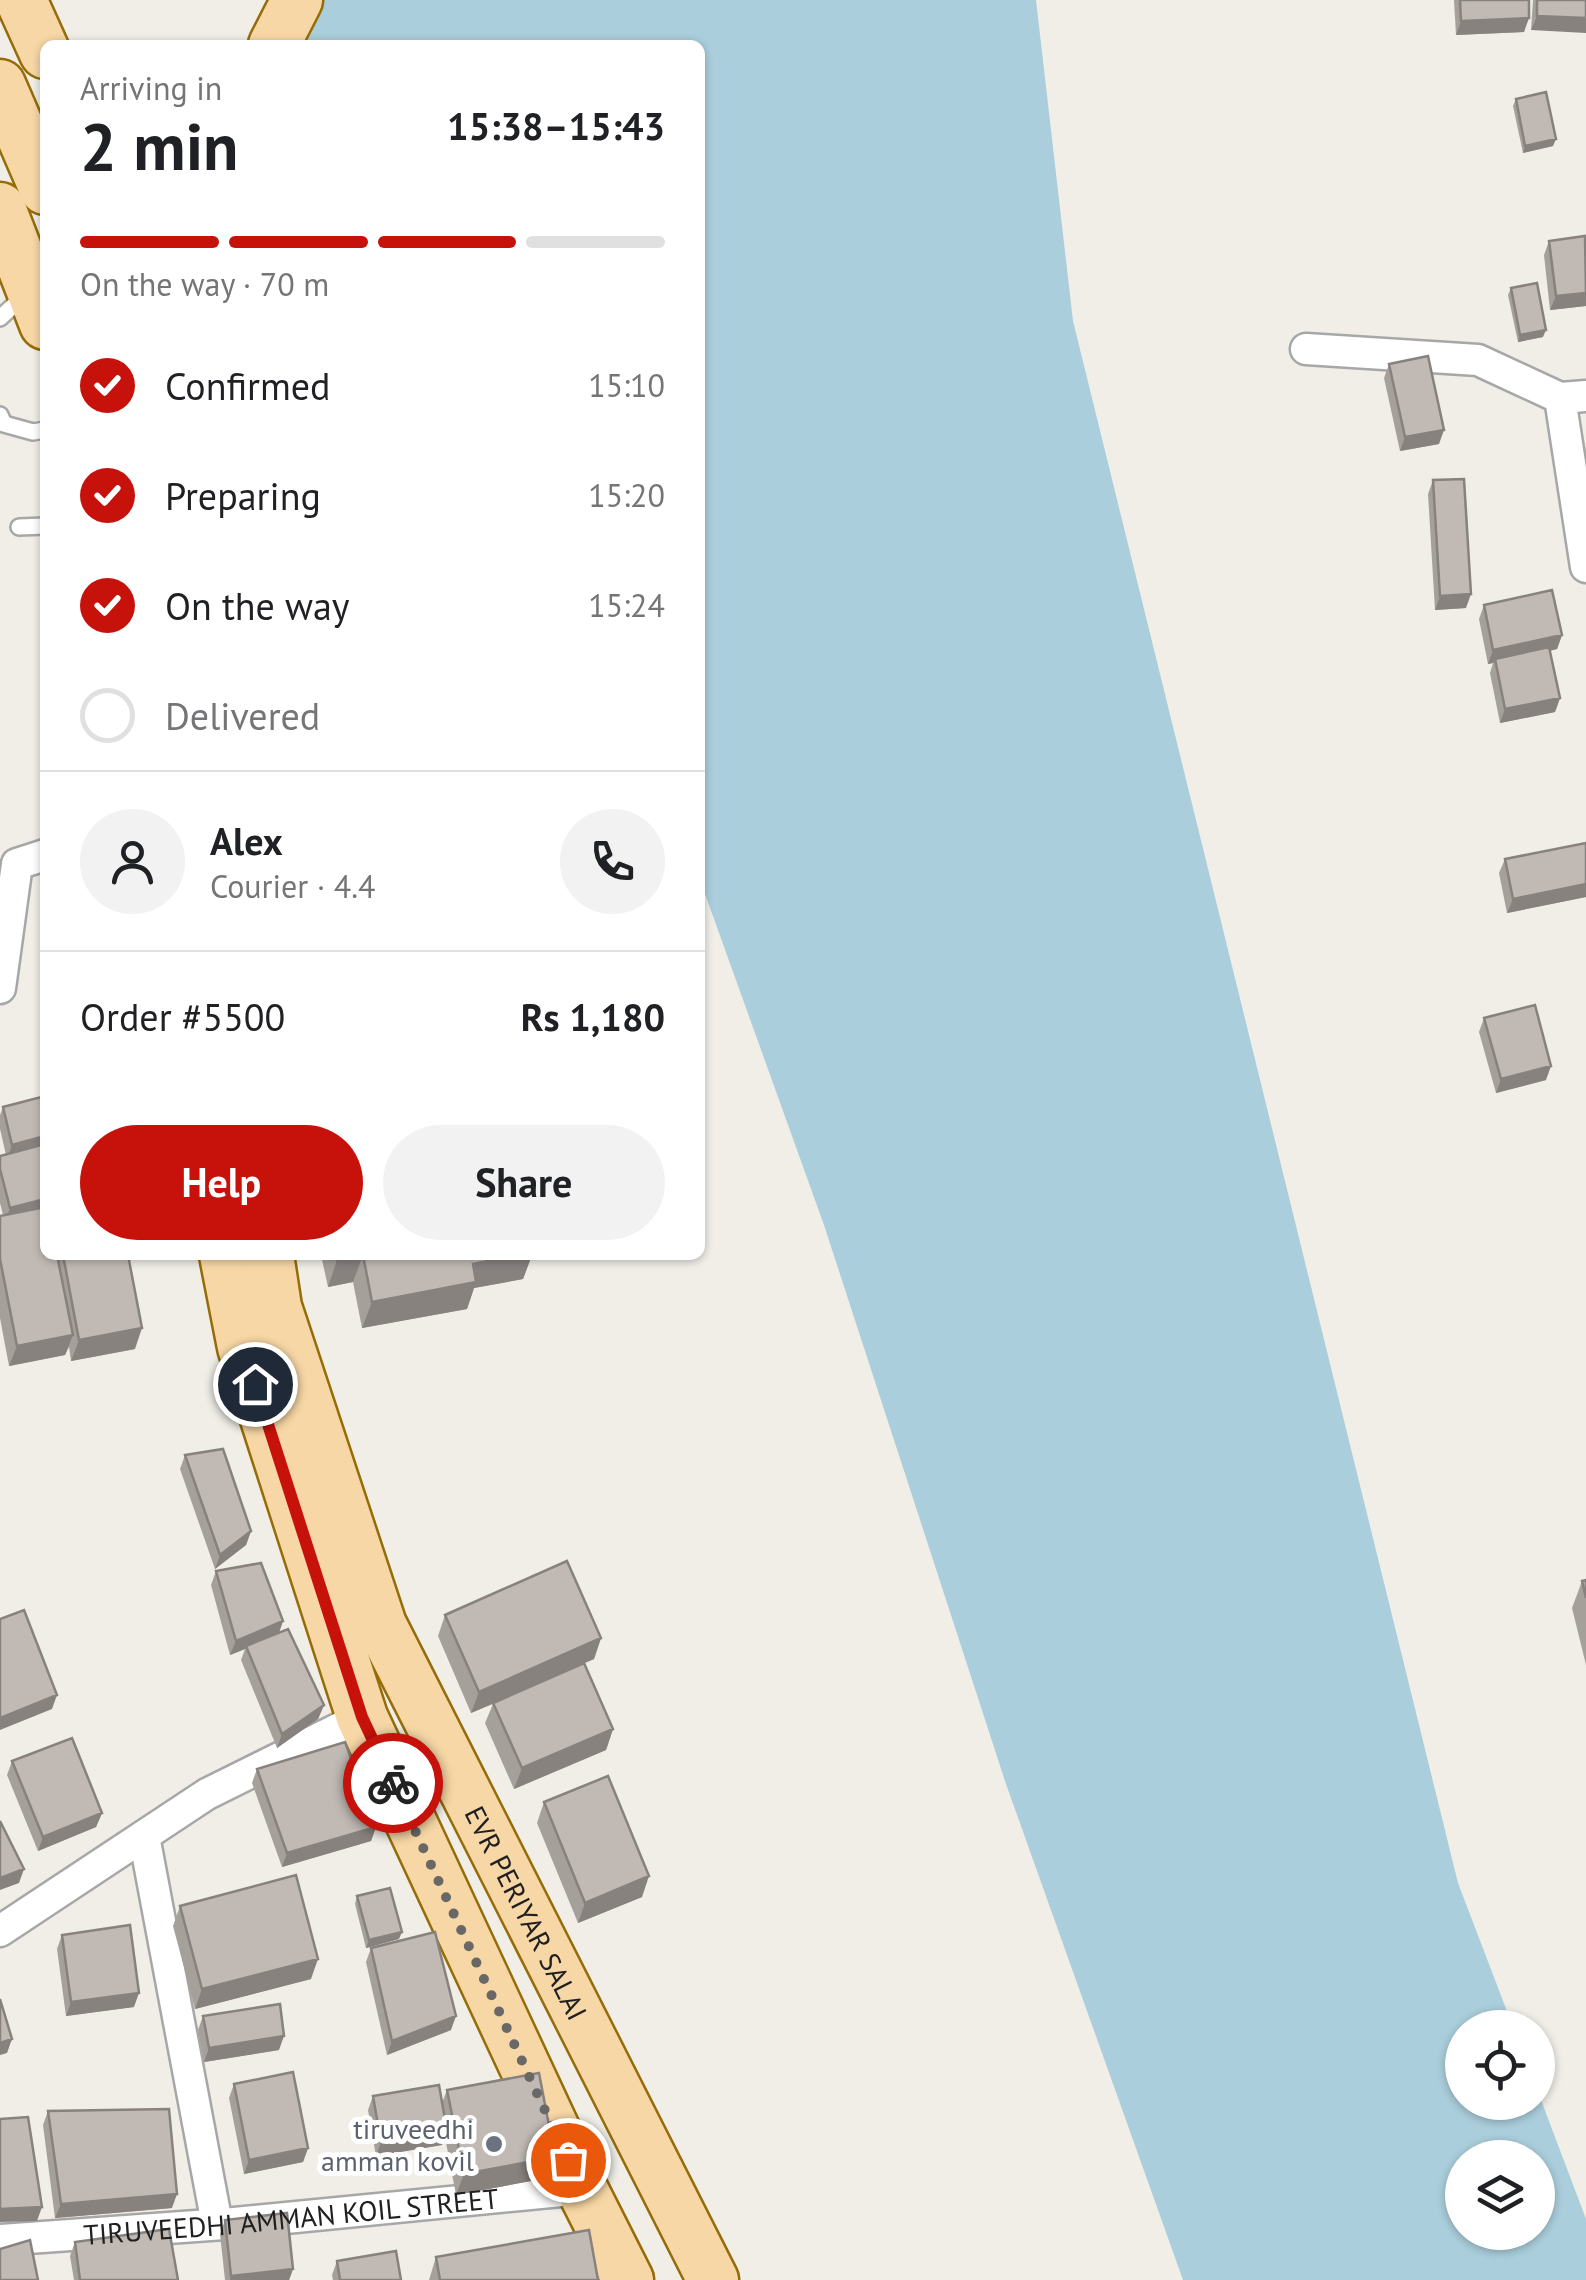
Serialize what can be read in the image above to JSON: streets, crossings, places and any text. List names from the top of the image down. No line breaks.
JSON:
{"streets":{"main road":["EVR PERIYAR SALAI"],"street":["TIRUVEEDHI AMMAN KOIL STREET"]},"places":["tiruveedhi amman kovil"],"page":{"heading":["2 min","Arriving in","15:38–15:43"],"panel":["Alex","Courier · 4.4","Order #5500","Rs 1,180"],"bar":"On the way · 70 m","list":[["Confirmed","15:10"],["Preparing","15:20"],["On the way","15:24"],"Delivered"],"buttons":["Help","Share"]}}
